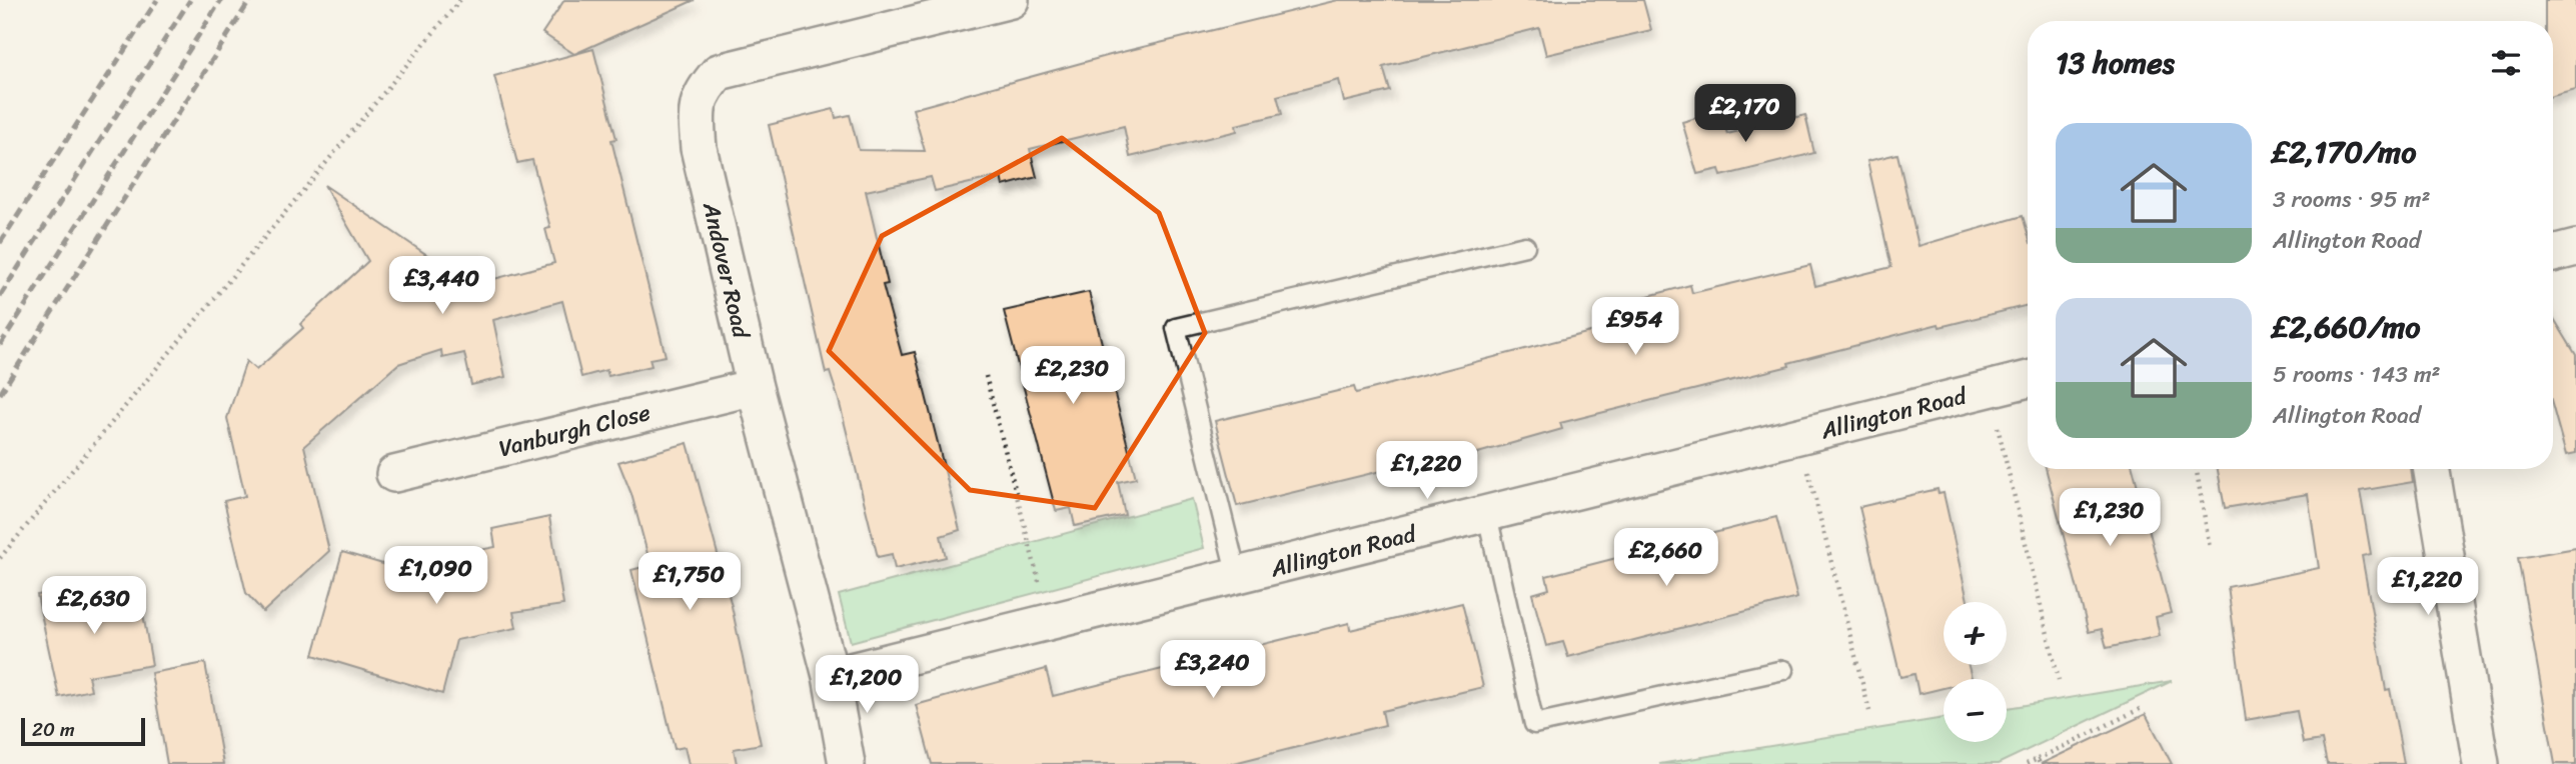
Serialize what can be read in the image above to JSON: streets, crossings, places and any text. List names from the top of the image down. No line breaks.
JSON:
{"streets":{"street":["Andover Road","Allington Road","Vanburgh Close"]},"crossings":[["Andover Road","Allington Road"],["Andover Road","Vanburgh Close"]],"scale_bar":"20 m","page":{"heading":"13 homes","price":["£2,170","£3,440","£954","£2,230","£1,220","£1,230","£2,660","£1,090","£1,750","£1,220","£2,630","£3,240","£1,200"],"list":[{"name":"£2,170/mo","note":"3 rooms · 95 m² · Allington Road"},{"name":"£2,660/mo","note":"5 rooms · 143 m² · Allington Road"}],"map_buttons":["+","−"],"scale":"20 m"}}
